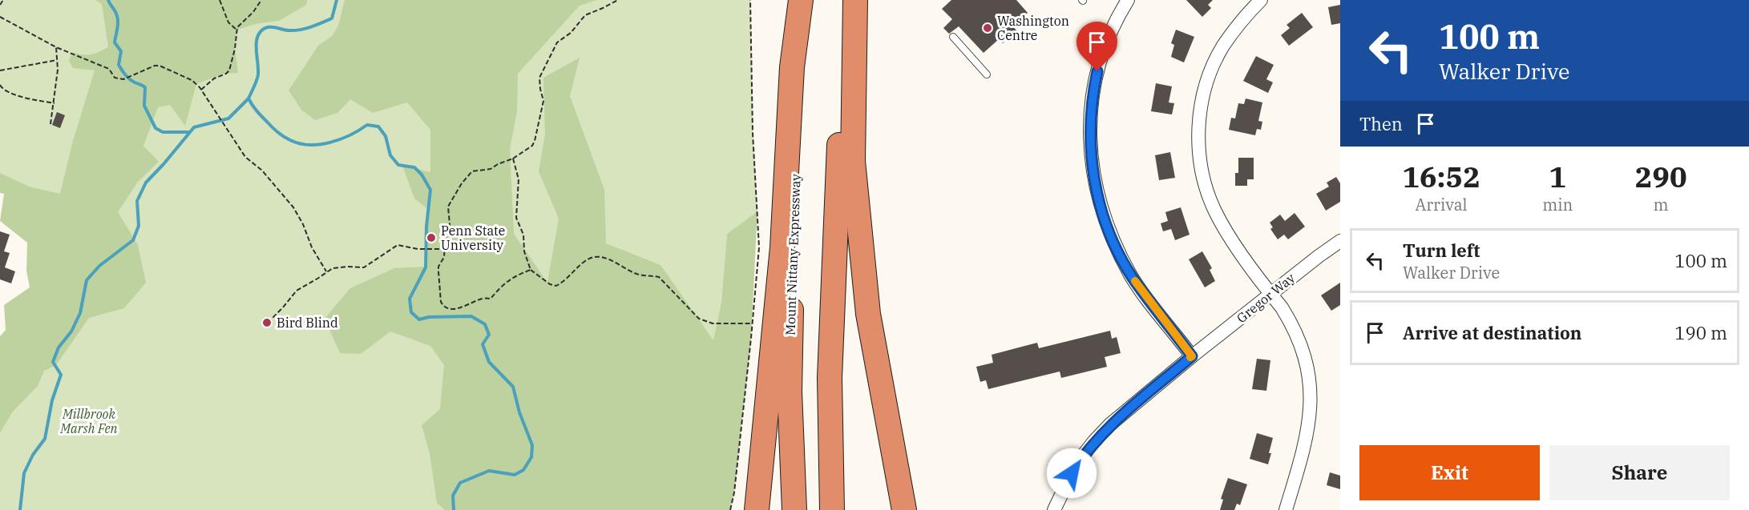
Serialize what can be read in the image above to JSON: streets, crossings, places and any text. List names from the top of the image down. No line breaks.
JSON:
{"streets":{"highway":["Mount Nittany Expressway"],"street":["Gregor Way"]},"parks":["Millbrook Marsh Fen"],"places":["Washington Centre","Penn State University","Bird Blind"],"page":{"turn":["100 m","Walker Drive"],"then":"Then","eta":["16:52","Arrival","1","min","290","m"],"list":[{"name":"Turn left","note":"Walker Drive","value":"100 m"},{"name":"Arrive at destination","value":"190 m"}],"buttons":["Exit","Share"]}}
